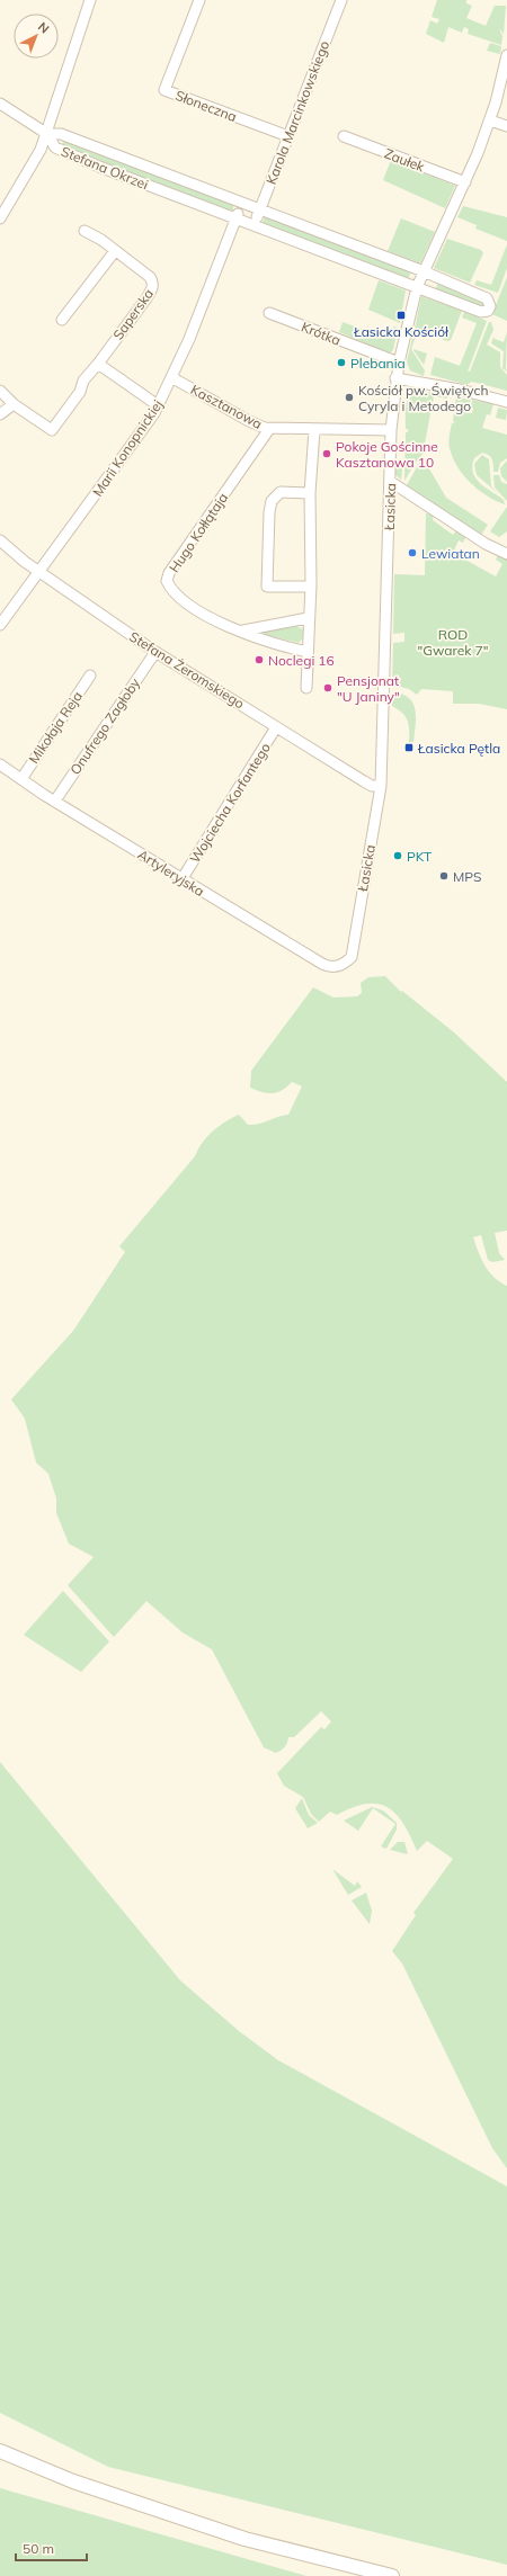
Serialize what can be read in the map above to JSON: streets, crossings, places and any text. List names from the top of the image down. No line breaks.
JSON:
{"streets":{"street":["Słoneczna","Karola Marcinkowskiego","Zaułek","Stefana Okrzei","Saperska","Krótka","Kasztanowa","Marii Konopnickiej","Łasicka","Hugo Kołłątaja","Stefana Żeromskiego","Onufrego Zagłoby","Mikołaja Reja","Wojciecha Korfantego","Artyleryjska"]},"crossings":[["Słoneczna","Karola Marcinkowskiego"],["Karola Marcinkowskiego","Stefana Okrzei"],["Zaułek","Łasicka"],["Stefana Okrzei","Marii Konopnickiej"],["Stefana Okrzei","Łasicka"],["Krótka","Łasicka"],["Kasztanowa","Marii Konopnickiej"],["Kasztanowa","Łasicka"],["Kasztanowa","Hugo Kołłątaja"],["Marii Konopnickiej","Stefana Żeromskiego"],["Łasicka","Stefana Żeromskiego"],["Łasicka","Artyleryjska"],["Stefana Żeromskiego","Onufrego Zagłoby"],["Stefana Żeromskiego","Wojciecha Korfantego"],["Onufrego Zagłoby","Artyleryjska"],["Mikołaja Reja","Artyleryjska"],["Wojciecha Korfantego","Artyleryjska"]],"parks":["ROD \"Gwarek 7\""],"places":{"transit":["Łasicka Kościół","Łasicka Pętla"],"other":["Plebania","Kościół pw. Świętych Cyryla i Metodego","Pokoje Gościnne Kasztanowa 10","Lewiatan","Noclegi 16","Pensjonat \"U Janiny\"","PKT","MPS"]},"scale_bar":"50 m","north":"top right"}
